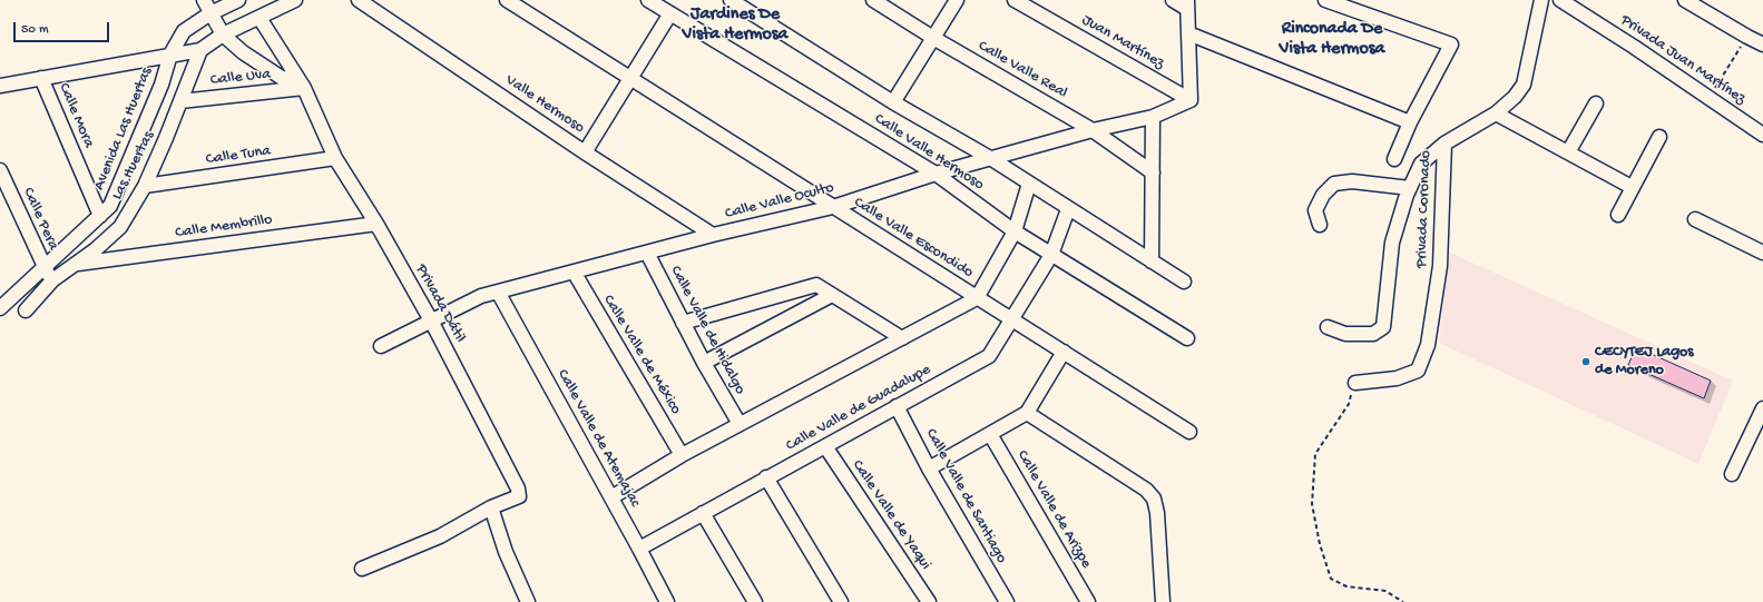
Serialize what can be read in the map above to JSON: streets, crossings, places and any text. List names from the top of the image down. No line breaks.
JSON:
{"streets":{"street":["Juan Martínez","Privada Juan Martínez","Calle Valle Real","Calle Uva","Valle Hermoso","Calle Mora","Avenida Las Huertas","Calle Valle Hermoso","Calle Tuna","Las Huertas","Calle Valle Oculto","Privada Coronado","Calle Pera","Calle Membrillo","Calle Valle Escondido","Privada Dátil","Calle Valle de Hidalgo","Calle Valle de México","Calle Valle de Guadalupe","Calle Valle de Atemajac","Calle Valle de Santiago","Calle Valle de Arizpe","Calle Valle de Yaqui"]},"crossings":[["Juan Martínez","Calle Valle Oculto"],["Calle Valle Real","Calle Valle Oculto"],["Calle Uva","Las Huertas"],["Calle Uva","Privada Dátil"],["Valle Hermoso","Calle Valle Oculto"],["Calle Mora","Avenida Las Huertas"],["Avenida Las Huertas","Calle Pera"],["Calle Valle Hermoso","Calle Valle Oculto"],["Calle Valle Hermoso","Calle Valle de Guadalupe"],["Calle Tuna","Las Huertas"],["Calle Tuna","Privada Dátil"],["Las Huertas","Calle Pera"],["Las Huertas","Calle Membrillo"],["Calle Valle Oculto","Calle Valle Escondido"],["Calle Valle Oculto","Privada Dátil"],["Calle Valle Oculto","Calle Valle de Hidalgo"],["Calle Valle Oculto","Calle Valle de México"],["Calle Valle Oculto","Calle Valle de Atemajac"],["Calle Membrillo","Privada Dátil"],["Calle Valle Escondido","Calle Valle de Guadalupe"],["Calle Valle de Guadalupe","Calle Valle de Atemajac"],["Calle Valle de Guadalupe","Calle Valle de Santiago"],["Calle Valle de Guadalupe","Calle Valle de Yaqui"]],"districts":["Jardines De Vista Hermosa","Rinconada De Vista Hermosa"],"places":["CECYTEJ Lagos de Moreno"],"scale_bar":"50 m"}
